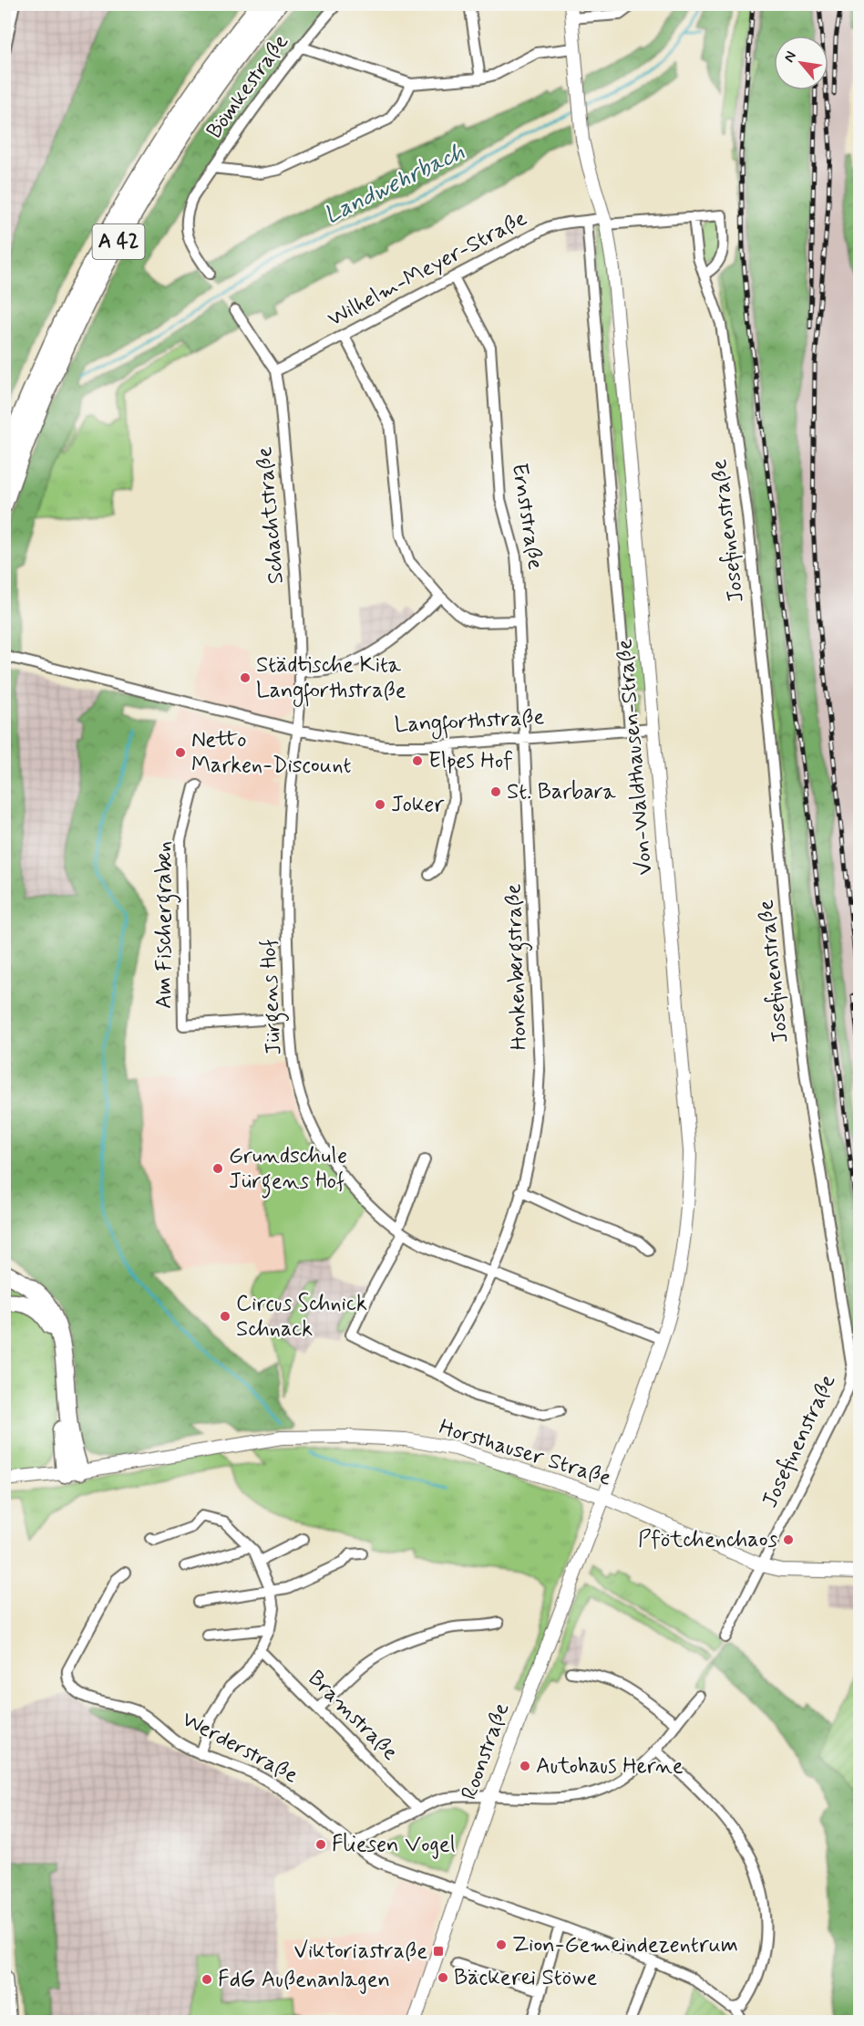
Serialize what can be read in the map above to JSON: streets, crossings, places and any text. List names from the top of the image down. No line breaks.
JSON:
{"streets":{"highway":["A 42"],"street":["Bömkestraße","Wilhelm-Meyer-Straße","Schachtstraße","Ernststraße","Josefinenstraße","Langforthstraße","Von-Waldthausen-Straße","Am Fischergraben","Honkenbergstraße","Jürgens Hof","Horsthauser Straße","Bramstraße","Werderstraße","Roonstraße"]},"crossings":[["Wilhelm-Meyer-Straße","Schachtstraße"],["Wilhelm-Meyer-Straße","Ernststraße"],["Wilhelm-Meyer-Straße","Von-Waldthausen-Straße"],["Schachtstraße","Langforthstraße"],["Schachtstraße","Jürgens Hof"],["Ernststraße","Langforthstraße"],["Ernststraße","Honkenbergstraße"],["Josefinenstraße","Horsthauser Straße"],["Langforthstraße","Von-Waldthausen-Straße"],["Langforthstraße","Honkenbergstraße"],["Langforthstraße","Jürgens Hof"],["Von-Waldthausen-Straße","Jürgens Hof"],["Von-Waldthausen-Straße","Horsthauser Straße"],["Von-Waldthausen-Straße","Roonstraße"],["Am Fischergraben","Jürgens Hof"],["Honkenbergstraße","Jürgens Hof"],["Horsthauser Straße","Roonstraße"]],"water":["Landwehrbach"],"places":{"other":["Städtische Kita Langforthstraße","Netto Marken-Discount","Elpes Hof","St. Barbara","Joker","Grundschule Jürgens Hof","Circus Schnick Schnack","Pfötchenchaos","Autohaus Herne","Fliesen Vogel","Zion-Gemeindezentrum","Bäckerei Stöwe","FdG Außenanlagen"],"transit":["Viktoriastraße"]},"north":"top left"}
